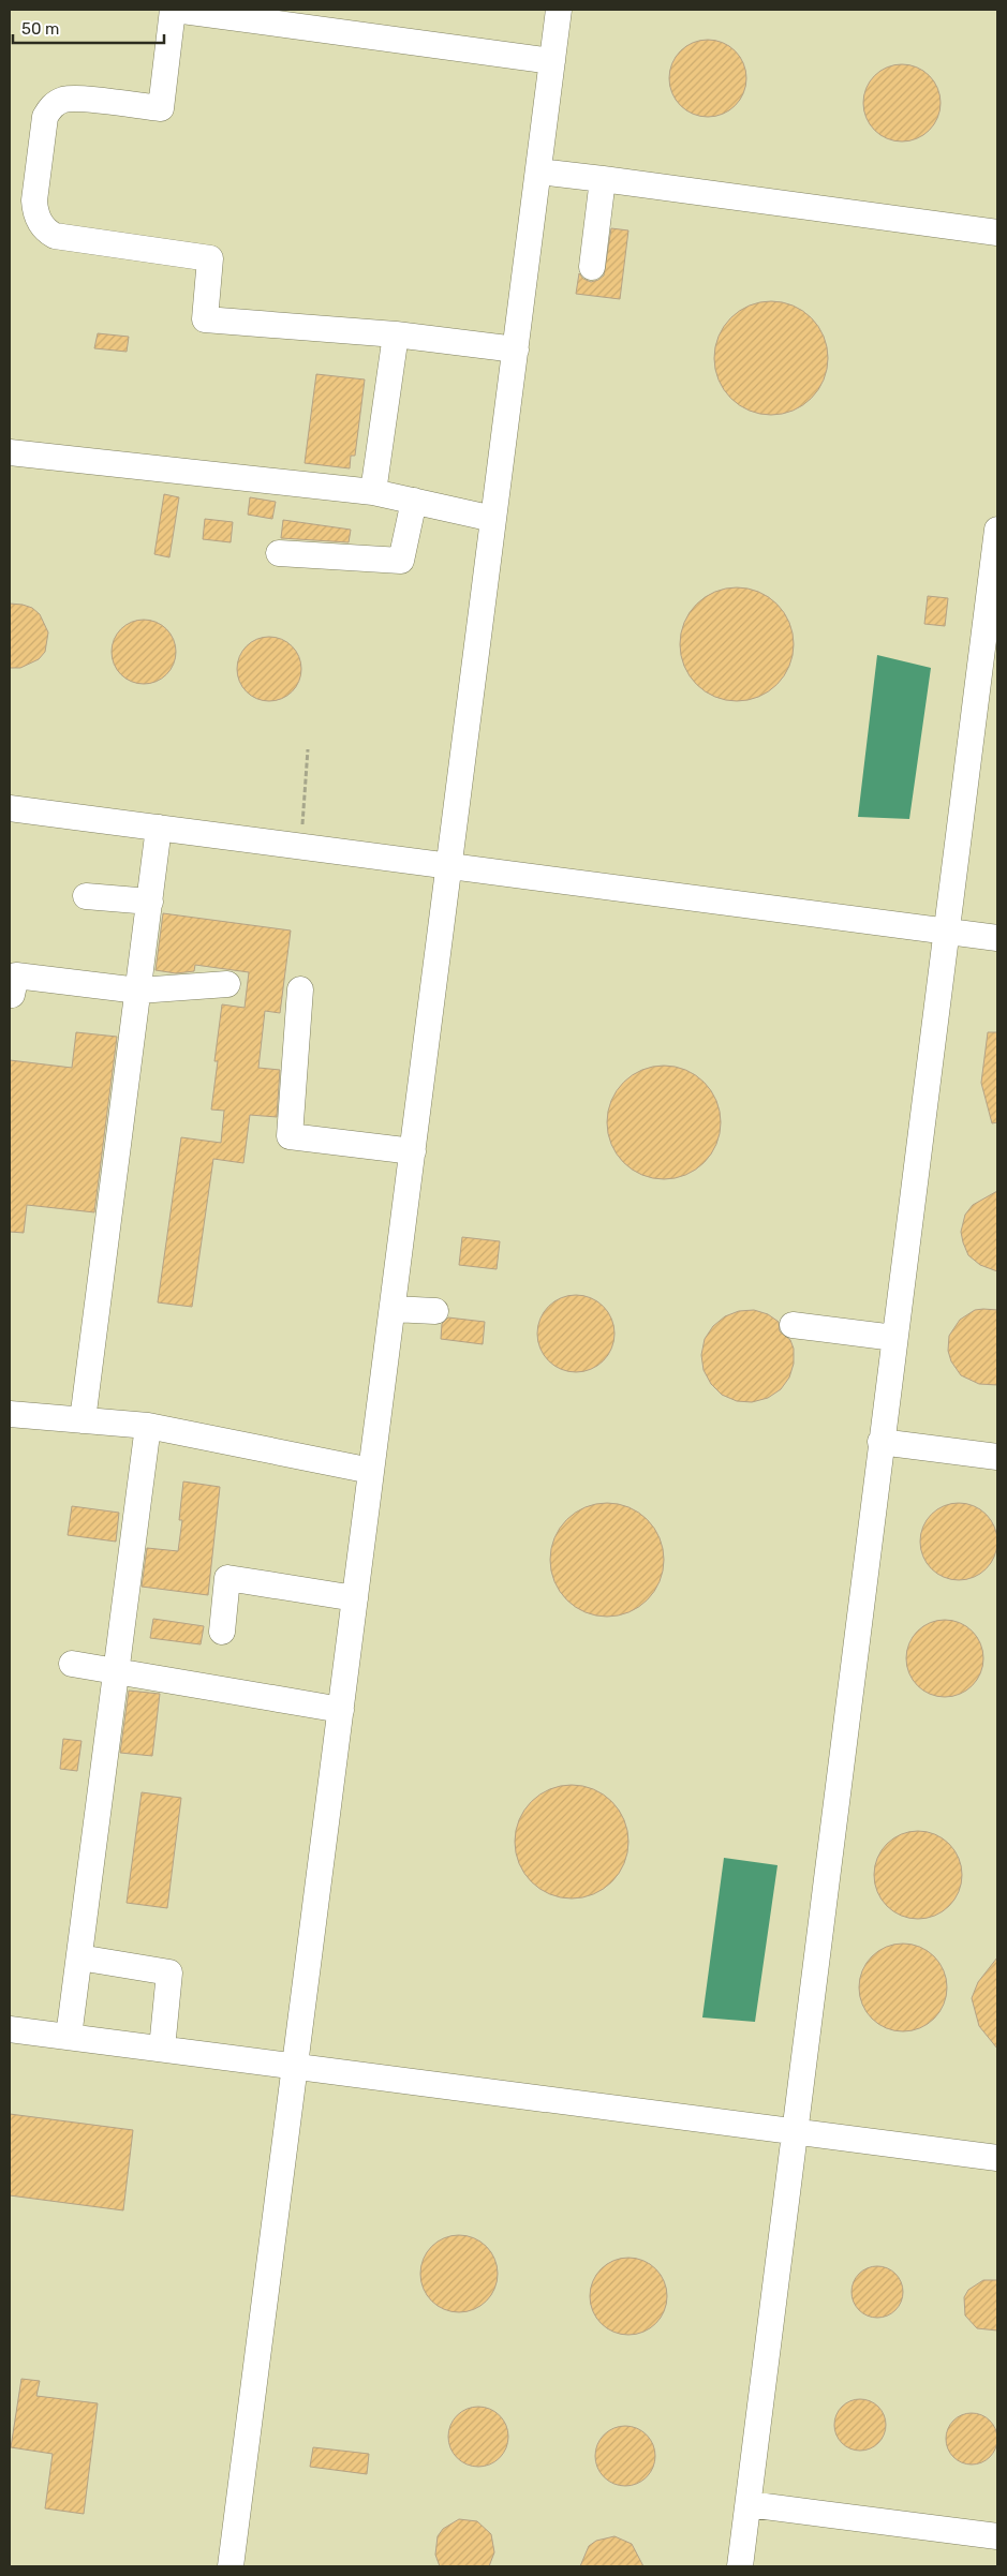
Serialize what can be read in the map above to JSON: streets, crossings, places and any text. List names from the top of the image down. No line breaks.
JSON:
{"scale_bar":"50 m"}
